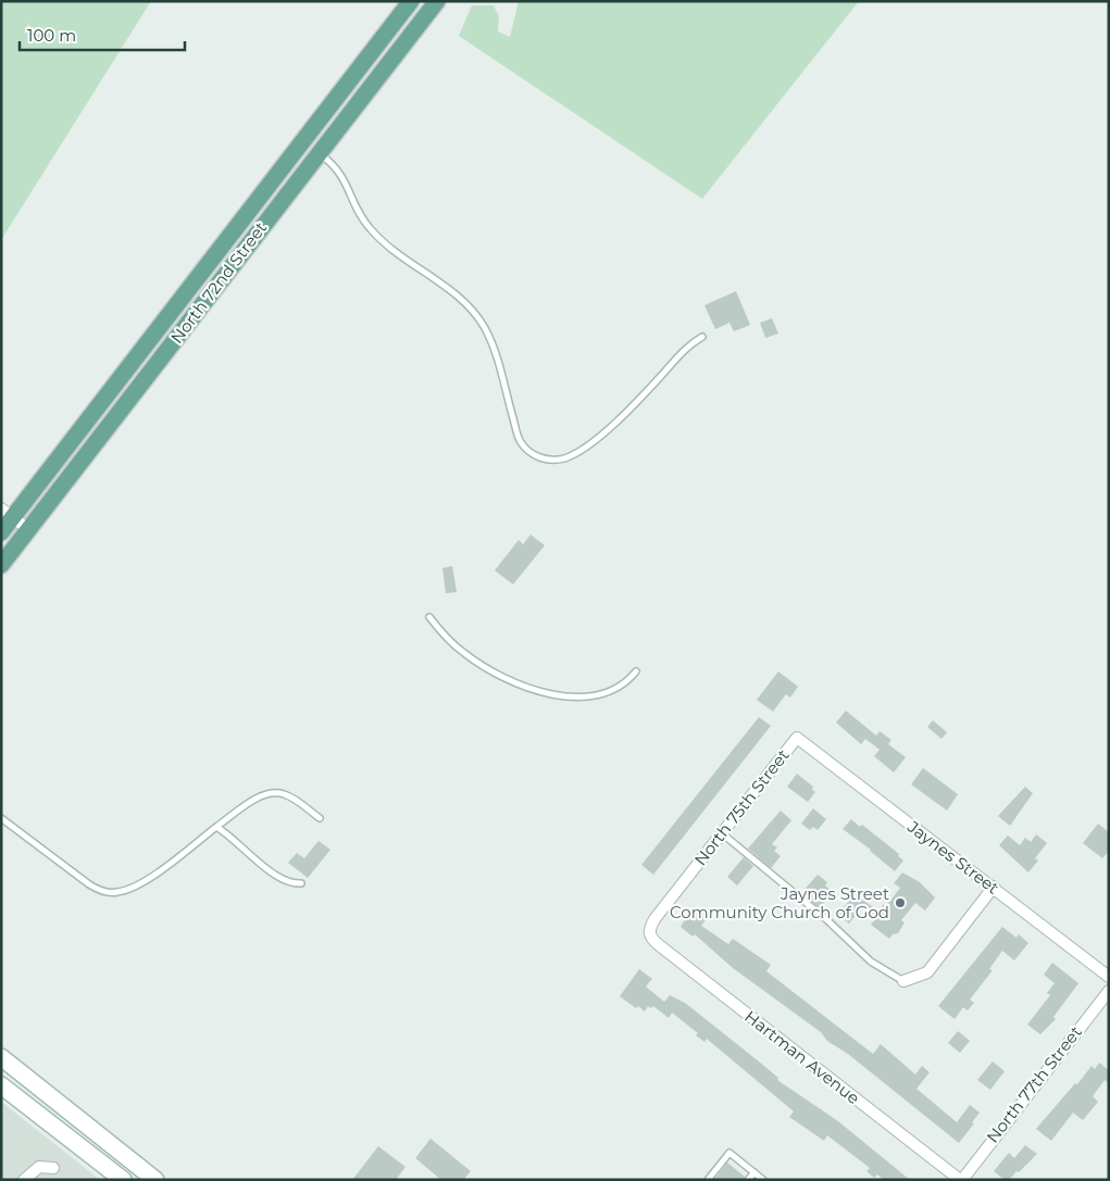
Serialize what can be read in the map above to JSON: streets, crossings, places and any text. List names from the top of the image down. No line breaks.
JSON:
{"streets":{"main road":["North 72nd Street"],"street":["North 75th Street","Jaynes Street","Hartman Avenue","North 77th Street"]},"crossings":[["North 75th Street","Jaynes Street"],["North 75th Street","Hartman Avenue"],["Hartman Avenue","North 77th Street"]],"places":["Jaynes Street Community Church of God"],"scale_bar":"100 m"}
